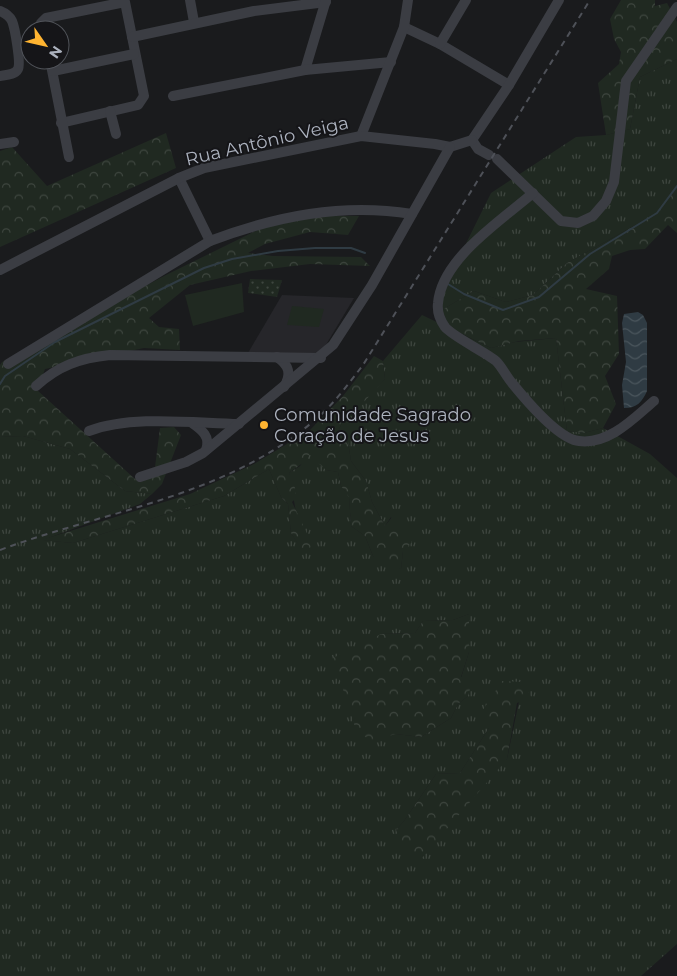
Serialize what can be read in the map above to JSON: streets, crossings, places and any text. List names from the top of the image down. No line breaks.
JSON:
{"streets":{"street":["Rua Antônio Veiga"]},"places":["Comunidade Sagrado Coração de Jesus"],"north":"bottom right"}
